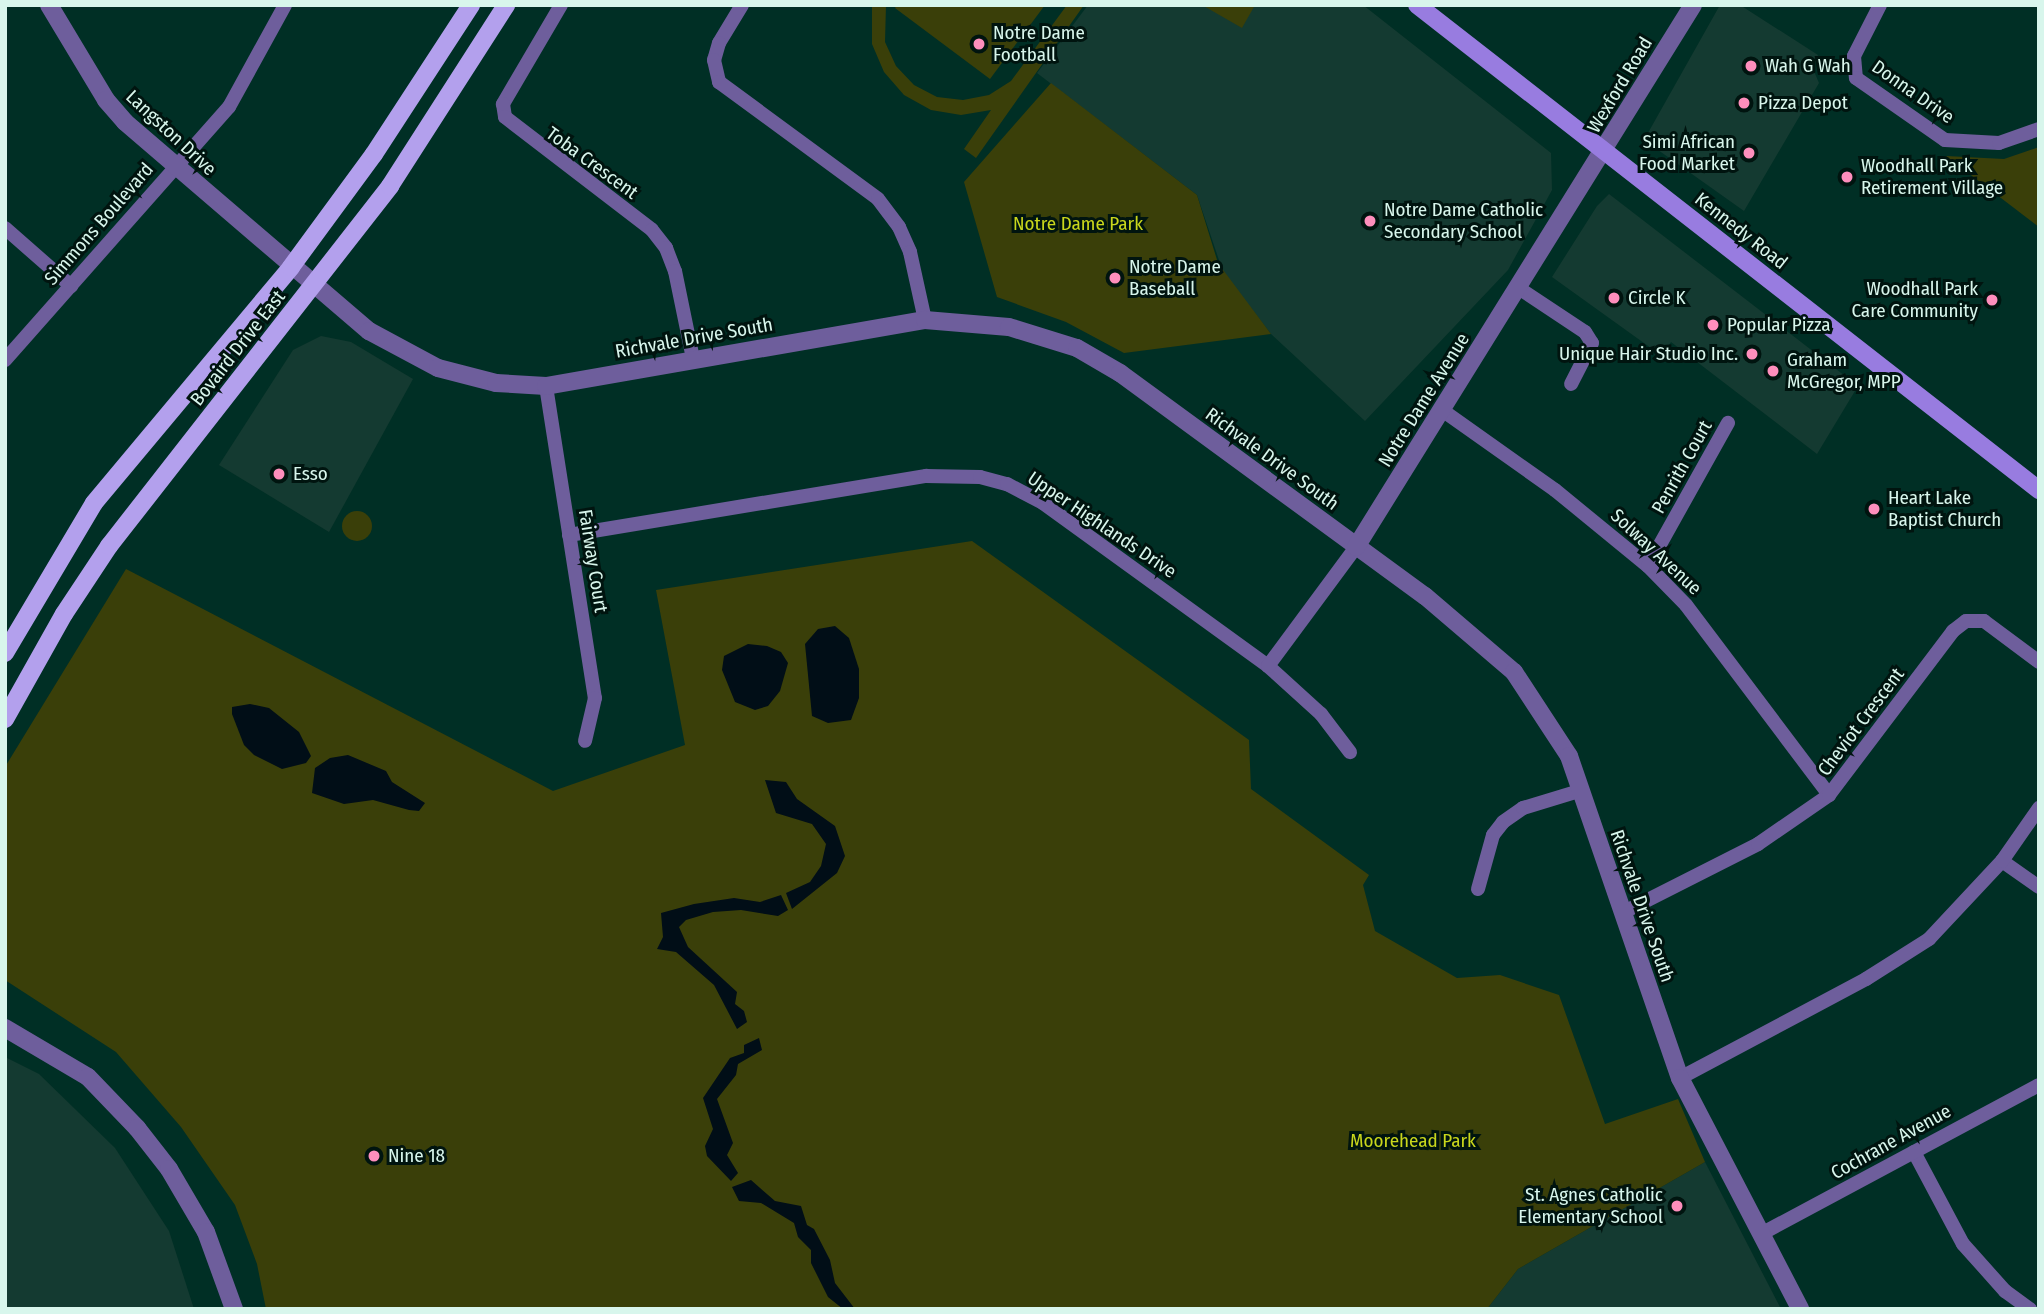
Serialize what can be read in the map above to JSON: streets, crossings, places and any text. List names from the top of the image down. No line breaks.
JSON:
{"streets":{"main road":["Kennedy Road","Bovaird Drive East"],"street":["Wexford Road","Donna Drive","Langston Drive","Toba Crescent","Simmons Boulevard","Richvale Drive South","Notre Dame Avenue","Penrith Court","Upper Highlands Drive","Solway Avenue","Fairway Court","Cheviot Crescent","Cochrane Avenue"]},"crossings":[["Wexford Road","Kennedy Road"],["Wexford Road","Notre Dame Avenue"],["Langston Drive","Simmons Boulevard"],["Langston Drive","Richvale Drive South"],["Langston Drive","Bovaird Drive East"],["Toba Crescent","Richvale Drive South"],["Kennedy Road","Notre Dame Avenue"],["Richvale Drive South","Bovaird Drive East"],["Richvale Drive South","Notre Dame Avenue"],["Richvale Drive South","Fairway Court"],["Richvale Drive South","Cheviot Crescent"],["Richvale Drive South","Cochrane Avenue"],["Notre Dame Avenue","Upper Highlands Drive"],["Notre Dame Avenue","Solway Avenue"],["Penrith Court","Solway Avenue"],["Upper Highlands Drive","Fairway Court"],["Solway Avenue","Cheviot Crescent"]],"parks":["Notre Dame Park","Moorehead Park"],"places":["Notre Dame Football","Wah G Wah","Pizza Depot","Simi African Food Market","Woodhall Park Retirement Village","Notre Dame Catholic Secondary School","Notre Dame Baseball","Circle K","Woodhall Park Care Community","Popular Pizza","Unique Hair Studio Inc.","Graham McGregor, MPP","Esso","Heart Lake Baptist Church","Nine 18","St. Agnes Catholic Elementary School"]}
